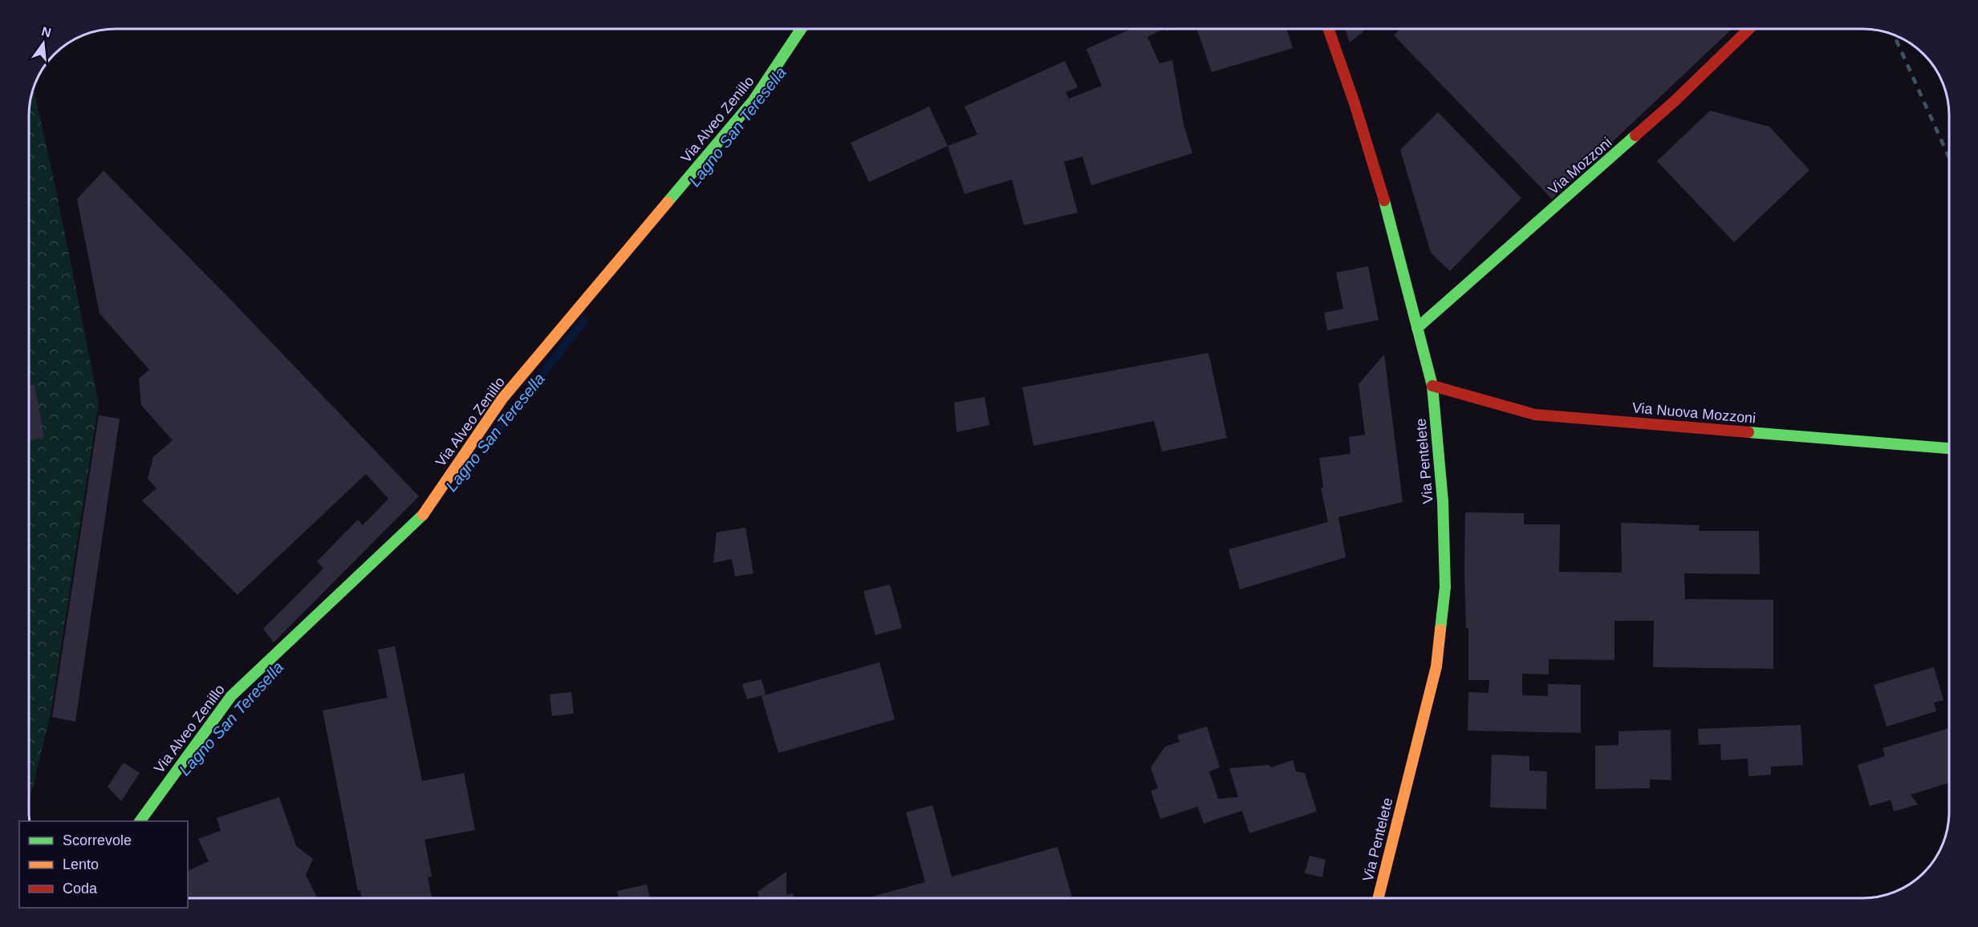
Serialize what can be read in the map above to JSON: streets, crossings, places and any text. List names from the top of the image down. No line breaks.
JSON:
{"streets":{"street":["Via Alveo Zenillo","Via Mozzoni","Via Nuova Mozzoni","Via Pentelete"]},"crossings":[["Via Mozzoni","Via Pentelete"],["Via Nuova Mozzoni","Via Pentelete"]],"water":["Lagno San Teresella"],"legend":["Scorrevole","Lento","Coda"],"north":"top"}
